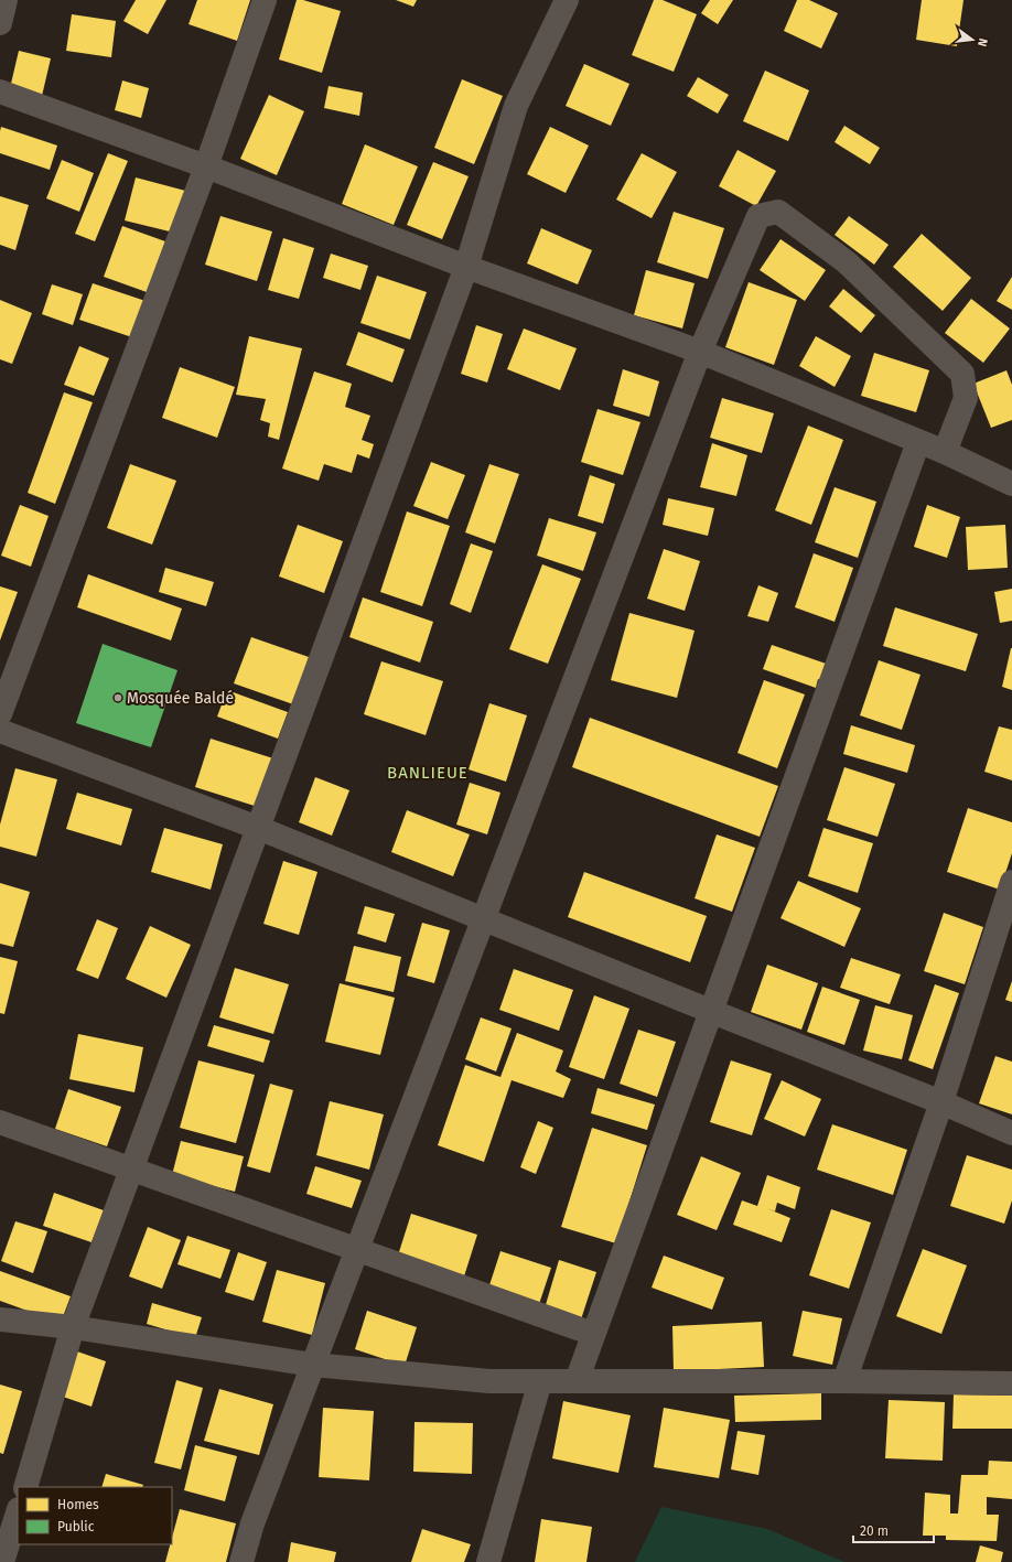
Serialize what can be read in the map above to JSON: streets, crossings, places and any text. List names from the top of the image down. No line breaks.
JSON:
{"districts":["BANLIEUE"],"places":["Mosquée Baldé"],"legend":["Homes","Public"],"scale_bar":"20 m","north":"right"}
